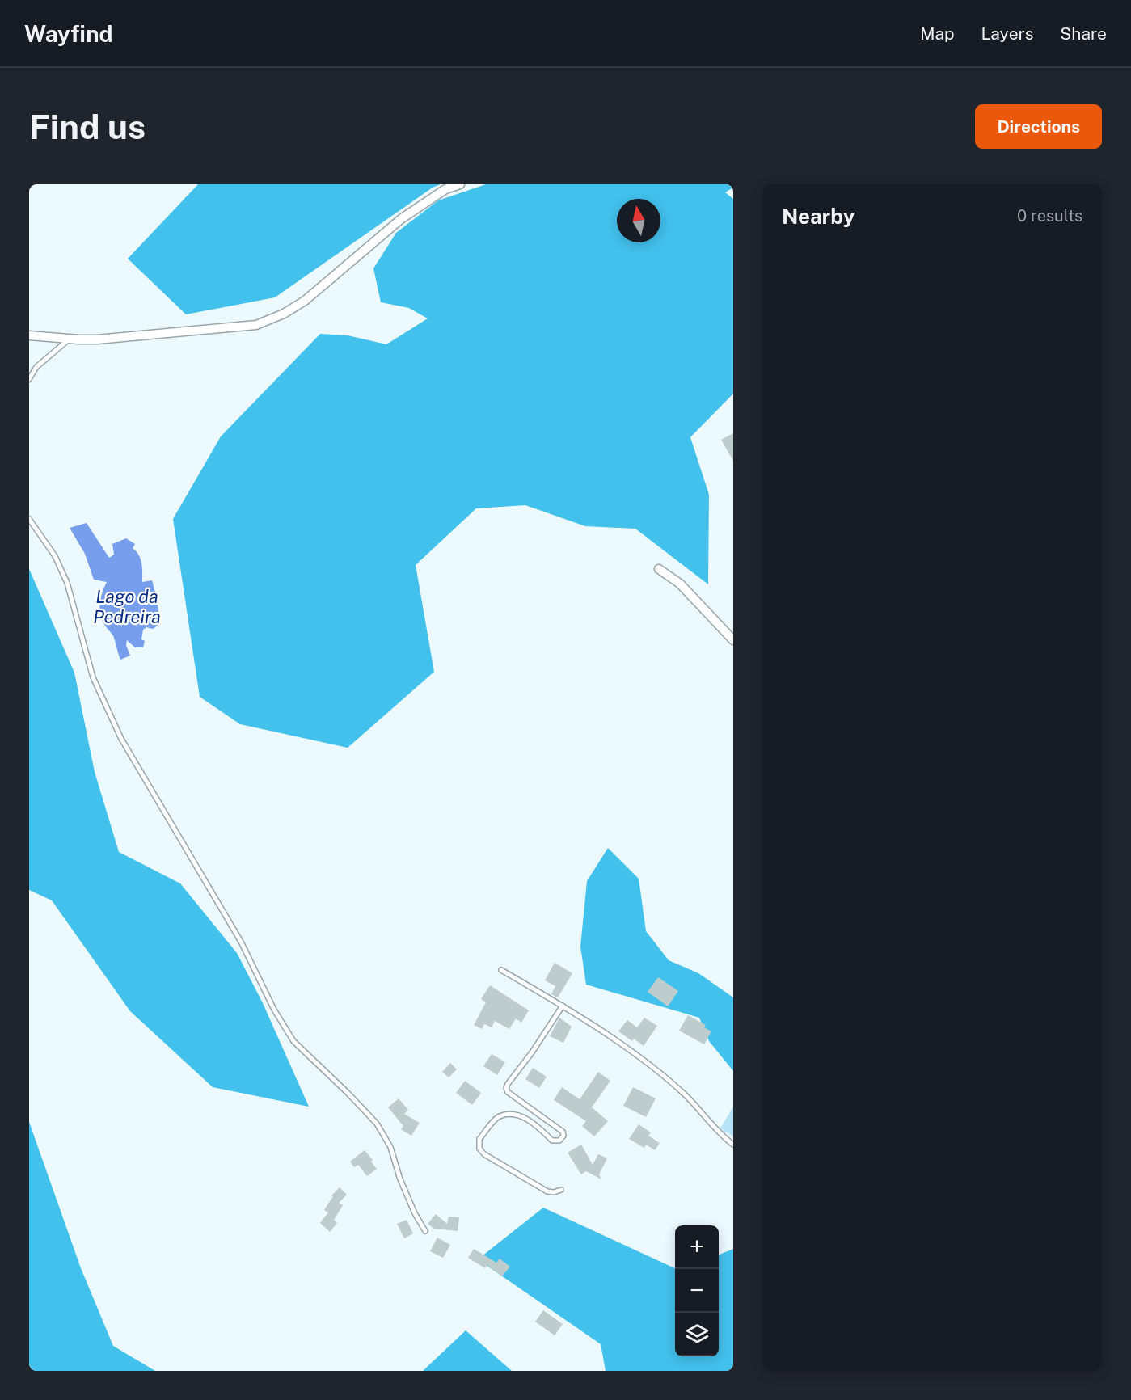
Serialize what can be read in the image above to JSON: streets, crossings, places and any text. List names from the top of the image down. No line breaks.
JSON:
{"water":["Lago da Pedreira"],"north":"top","page":{"header":"Wayfind","nav":["Map","Layers","Share"],"buttons":"Directions","title":"Find us","heading":["Nearby","0 results"],"map_buttons":["+","−"]}}
